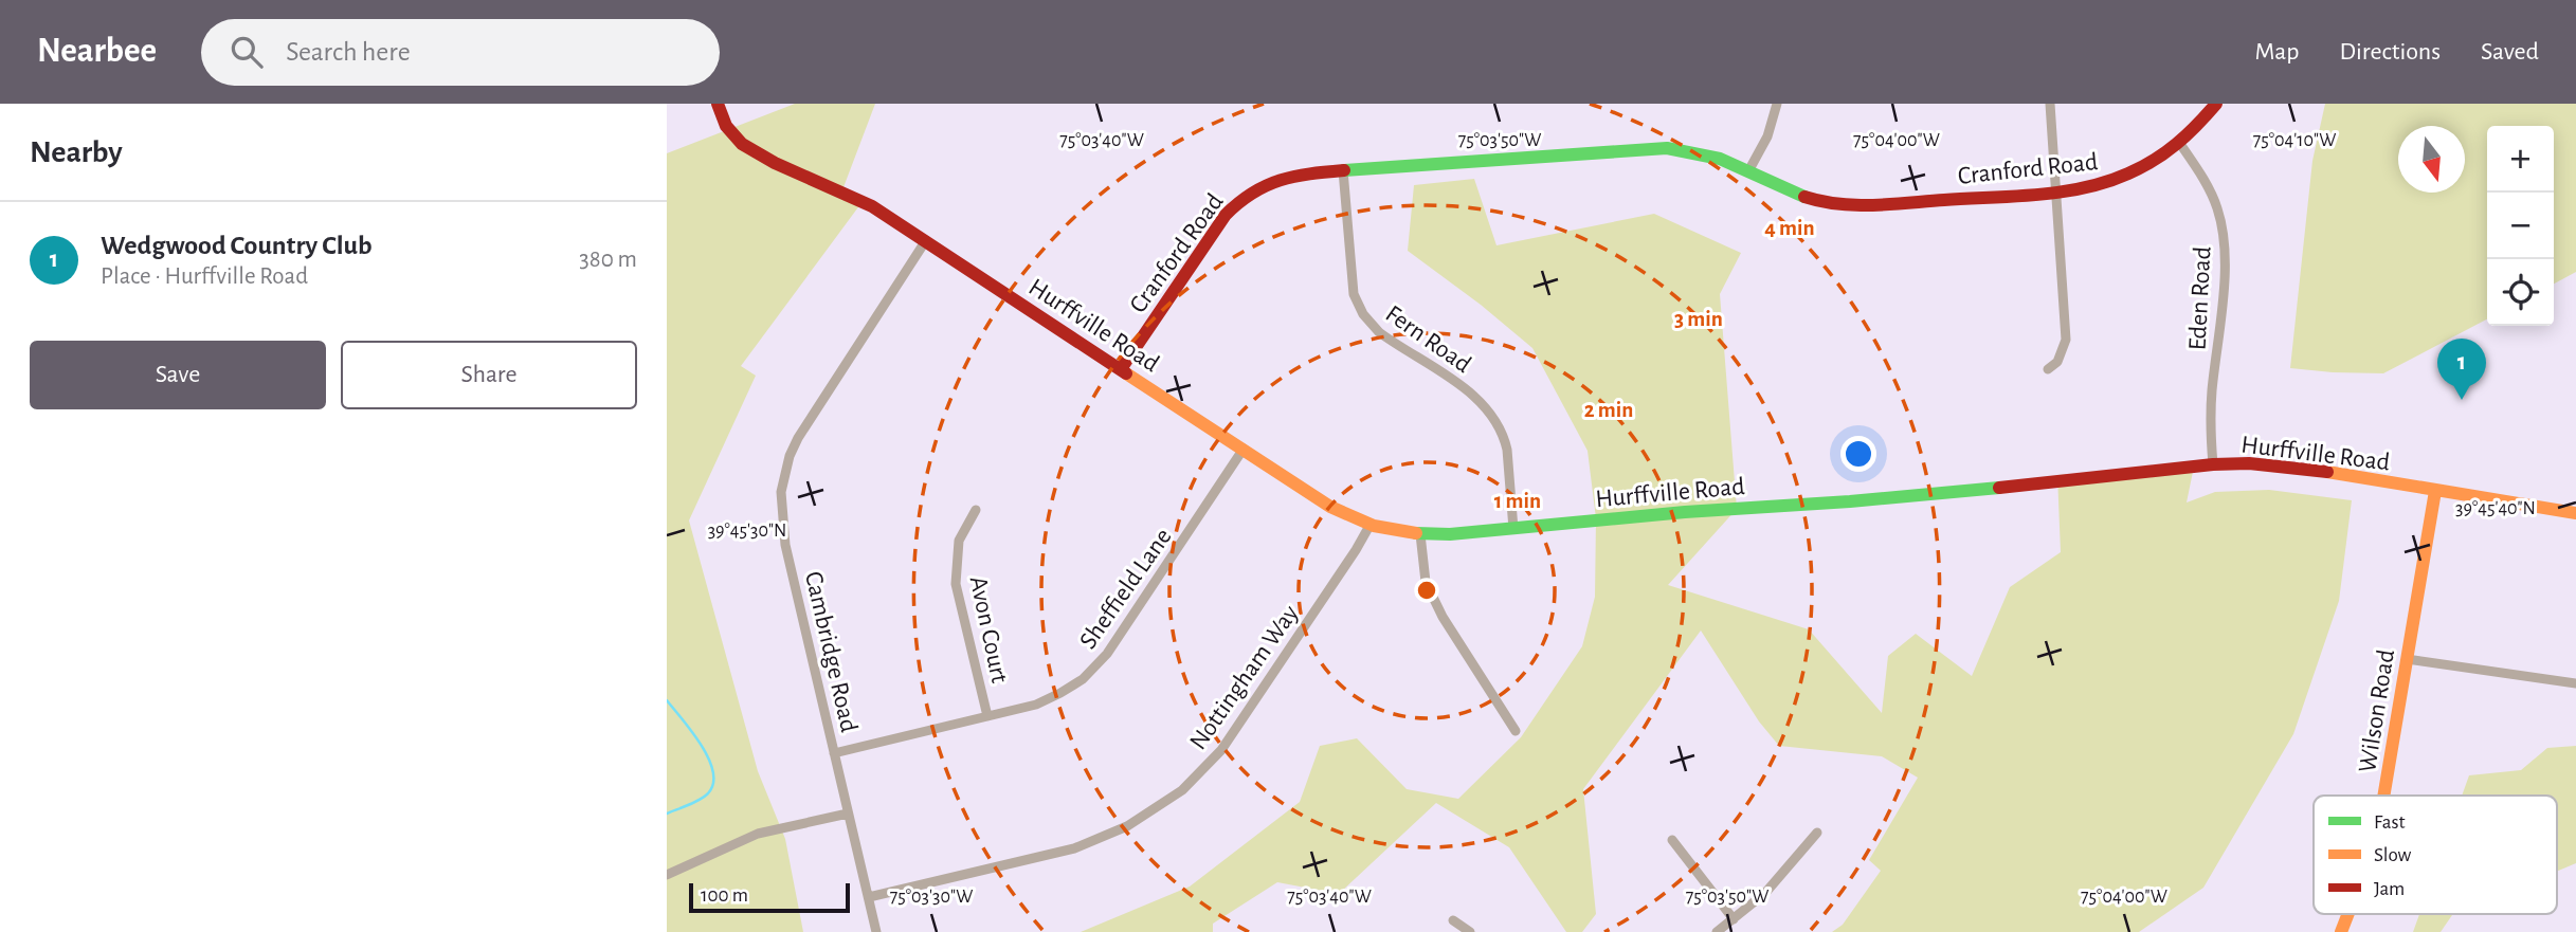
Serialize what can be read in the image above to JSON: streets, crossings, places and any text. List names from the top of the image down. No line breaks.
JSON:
{"streets":{"street":["Cranford Road","Eden Road","Hurffville Road","Fern Road","Sheffield Lane","Avon Court","Cambridge Road","Nottingham Way","Wilson Road"]},"crossings":[["Cranford Road","Eden Road"],["Cranford Road","Hurffville Road"],["Cranford Road","Fern Road"],["Eden Road","Hurffville Road"],["Hurffville Road","Fern Road"],["Hurffville Road","Sheffield Lane"],["Hurffville Road","Cambridge Road"],["Hurffville Road","Nottingham Way"],["Hurffville Road","Wilson Road"],["Sheffield Lane","Avon Court"],["Sheffield Lane","Cambridge Road"],["Cambridge Road","Nottingham Way"]],"legend":["Fast","Slow","Jam"],"scale_bar":"100 m","north":"bottom","page":{"header":"Nearbee","search":"Search here","nav":["Map","Directions","Saved"],"heading":"Nearby","map_buttons":["+","−"],"list":[{"mark":"1","name":"Wedgwood Country Club","note":"Place · Hurffville Road","value":"380 m"}],"buttons":["Save","Share"],"pins":"1","scale":"100 m"},"coordinates":["75°03'40\"W","75°03'50\"W","75°04'00\"W","75°04'10\"W","39°45'40\"N","39°45'30\"N","75°03'30\"W"],"rings":["4 min","3 min","2 min","1 min"]}
